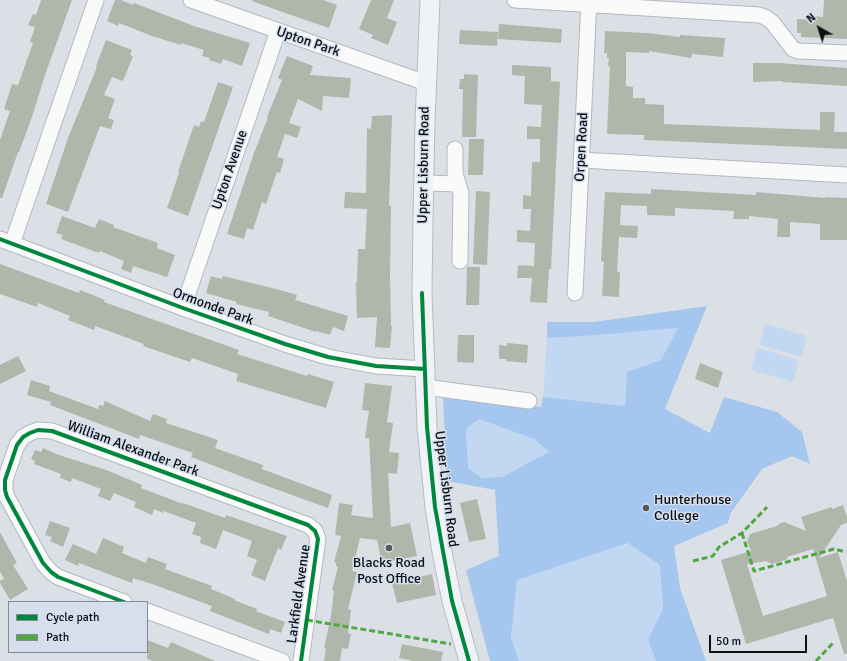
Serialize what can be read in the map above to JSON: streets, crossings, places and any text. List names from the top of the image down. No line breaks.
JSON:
{"streets":{"main road":["Upper Lisburn Road"],"street":["Upton Park","Orpen Road","Upton Avenue","Ormonde Park","William Alexander Park","Larkfield Avenue"]},"crossings":[["Upton Park","Upper Lisburn Road"],["Upton Park","Upton Avenue"],["Upper Lisburn Road","Ormonde Park"],["Upton Avenue","Ormonde Park"],["William Alexander Park","Larkfield Avenue"]],"places":["Hunterhouse College","Blacks Road Post Office"],"legend":["Cycle path","Path"],"scale_bar":"50 m","north":"top left"}
